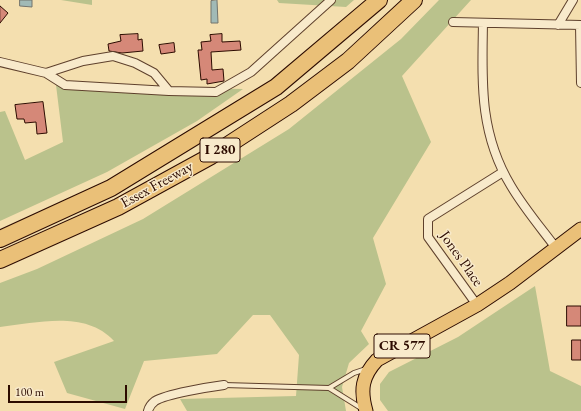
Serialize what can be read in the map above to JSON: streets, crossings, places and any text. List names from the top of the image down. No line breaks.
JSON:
{"streets":{"highway":["I 280","Essex Freeway"],"main road":["CR 577"],"street":["Jones Place"]},"crossings":[["Jones Place","CR 577"]],"scale_bar":"100 m"}
